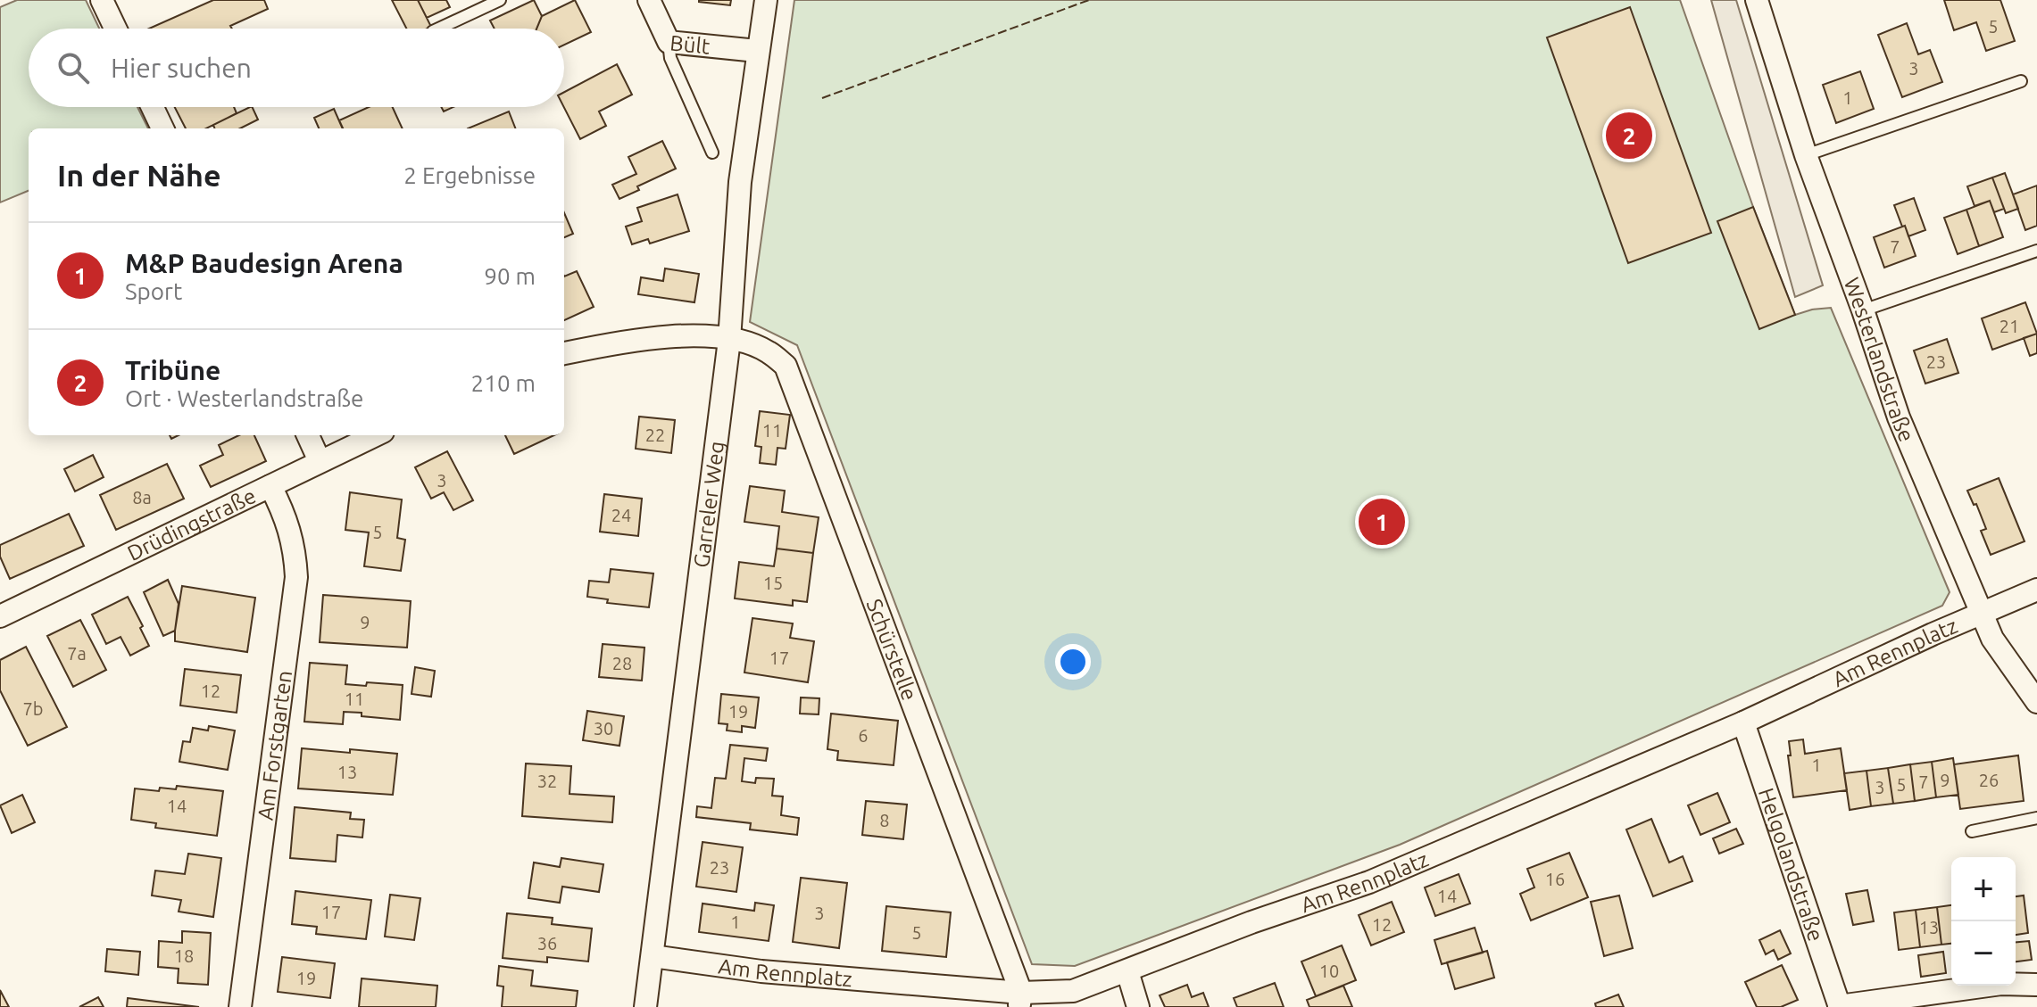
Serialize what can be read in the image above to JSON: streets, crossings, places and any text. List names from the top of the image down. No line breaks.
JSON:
{"streets":{"street":["Bült","Westerlandstraße","Garreler Weg","Drüdingstraße","Schürstelle","Am Rennplatz","Am Forstgarten","Helgolandstraße"]},"crossings":[["Bült","Garreler Weg"],["Westerlandstraße","Am Rennplatz"],["Garreler Weg","Schürstelle"],["Garreler Weg","Am Rennplatz"],["Drüdingstraße","Am Forstgarten"],["Schürstelle","Am Rennplatz"],["Am Rennplatz","Helgolandstraße"]],"house_numbers":["5","3","1","7","21","23","11","22","3","8a","24","5","15","9","7a","17","28","12","11","7b","19","30","6","1","13","9","26","32","7","5","3","14","8","23","16","14","17","3","1","12","13","5","36","18","10","19"],"page":{"search":"Hier suchen","pins":["2","1"],"heading":["In der Nähe","2 Ergebnisse"],"list":[{"mark":"1","name":"M&P Baudesign Arena","note":"Sport","value":"90 m"},{"mark":"2","name":"Tribüne","note":"Ort · Westerlandstraße","value":"210 m"}],"map_buttons":["+","−"]}}
